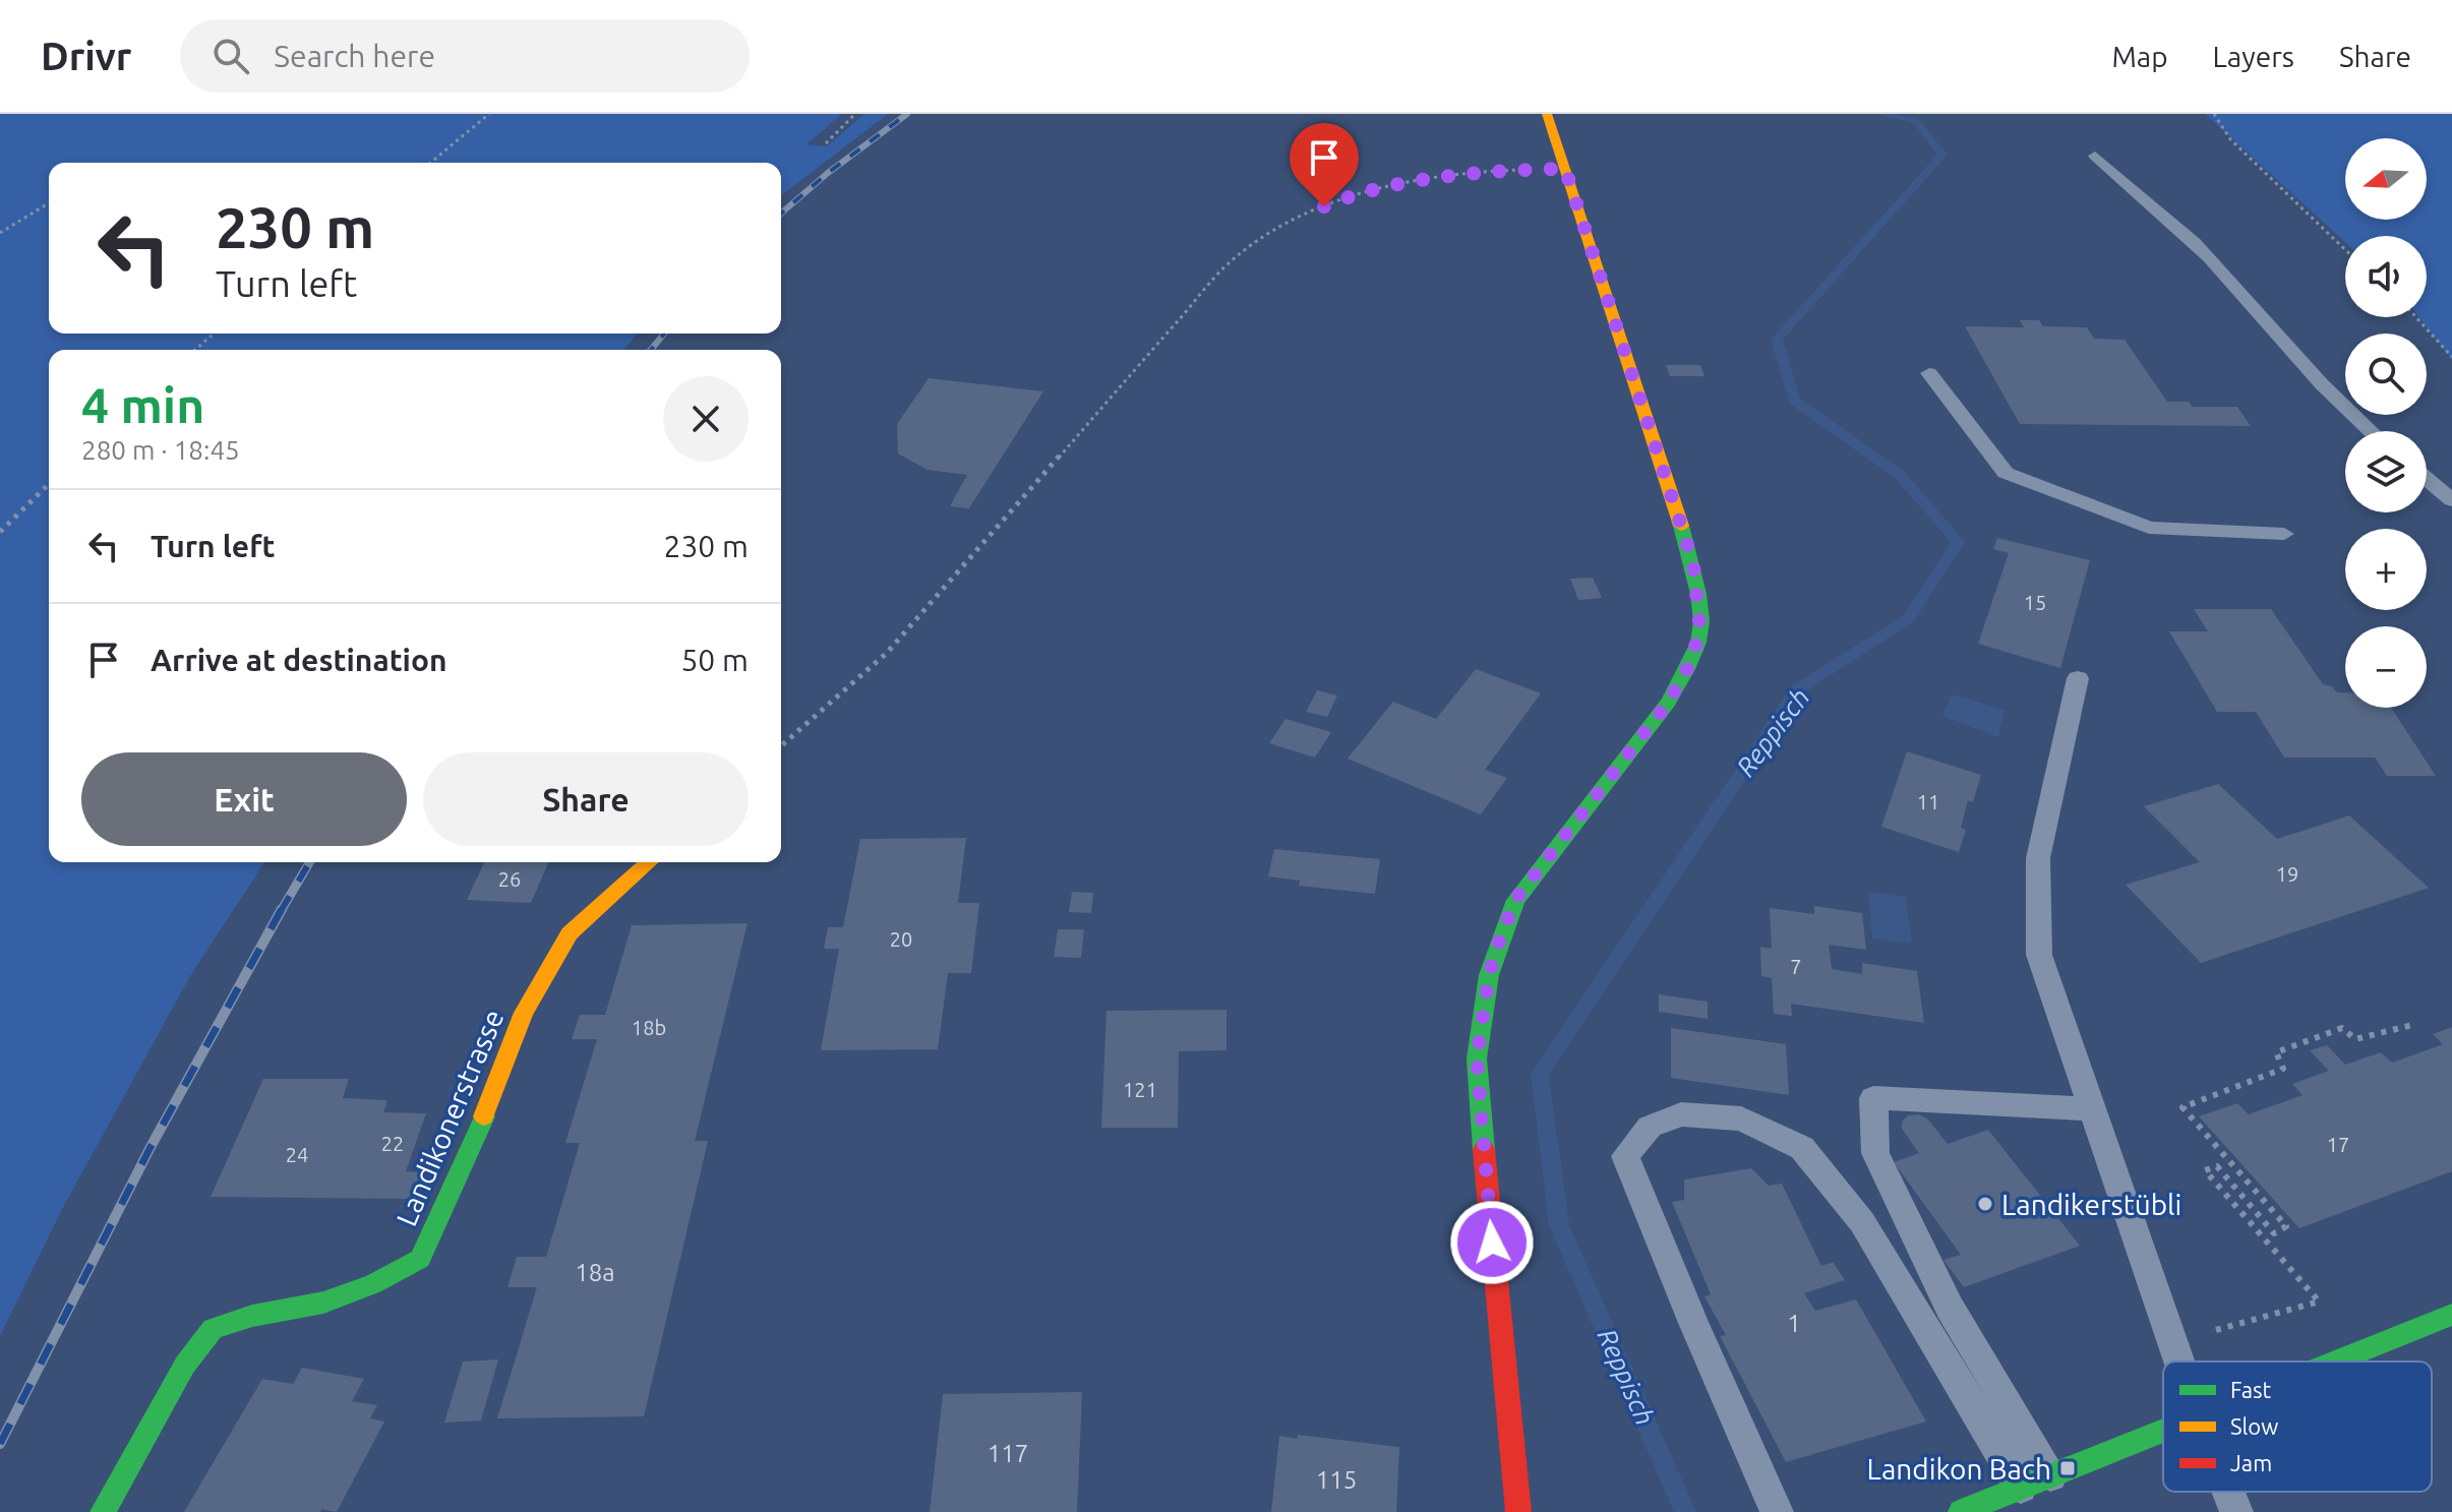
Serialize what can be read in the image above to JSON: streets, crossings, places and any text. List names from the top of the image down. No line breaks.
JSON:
{"streets":{"street":["Landikonerstrasse"]},"water":["Reppisch"],"places":{"other":["Landikerstübli"],"transit":["Landikon Bach"]},"house_numbers":["15","11","19","26","20","7","18b","121","22","17","24","18a","1","117","115"],"legend":["Fast","Slow","Jam"],"north":"left","page":{"header":"Drivr","search":"Search here","nav":["Map","Layers","Share"],"map_buttons":["+","−"],"turn":["230 m","Turn left"],"heading":["4 min","280 m · 18:45"],"list":[{"name":"Turn left","value":"230 m"},{"name":"Arrive at destination","value":"50 m"}],"buttons":["Exit","Share"]}}
